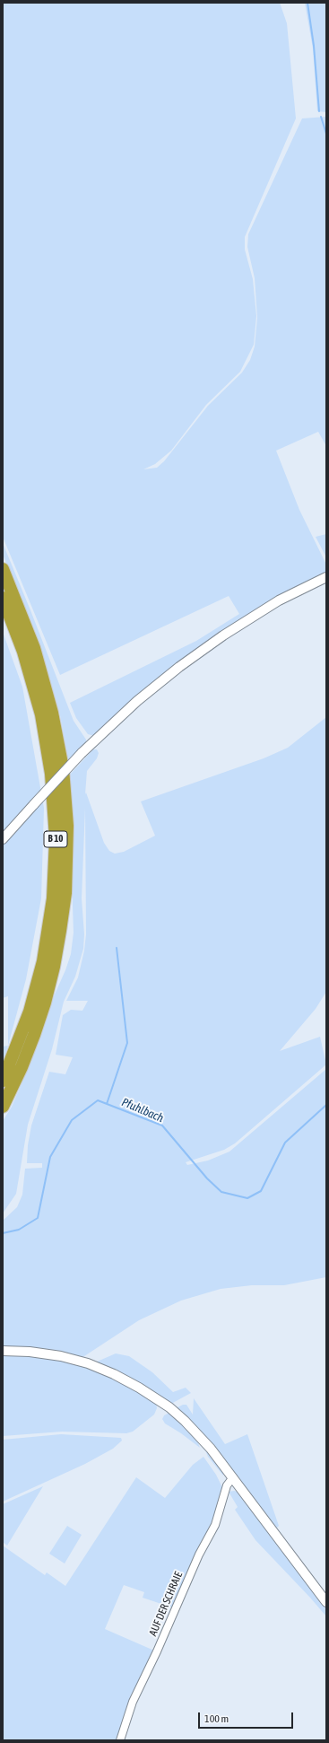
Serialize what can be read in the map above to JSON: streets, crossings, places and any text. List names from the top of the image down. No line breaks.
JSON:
{"streets":{"highway":["B 10"],"street":["AUF DER SCHRAIE"]},"water":["Pfuhlbach"],"scale_bar":"100 m"}
